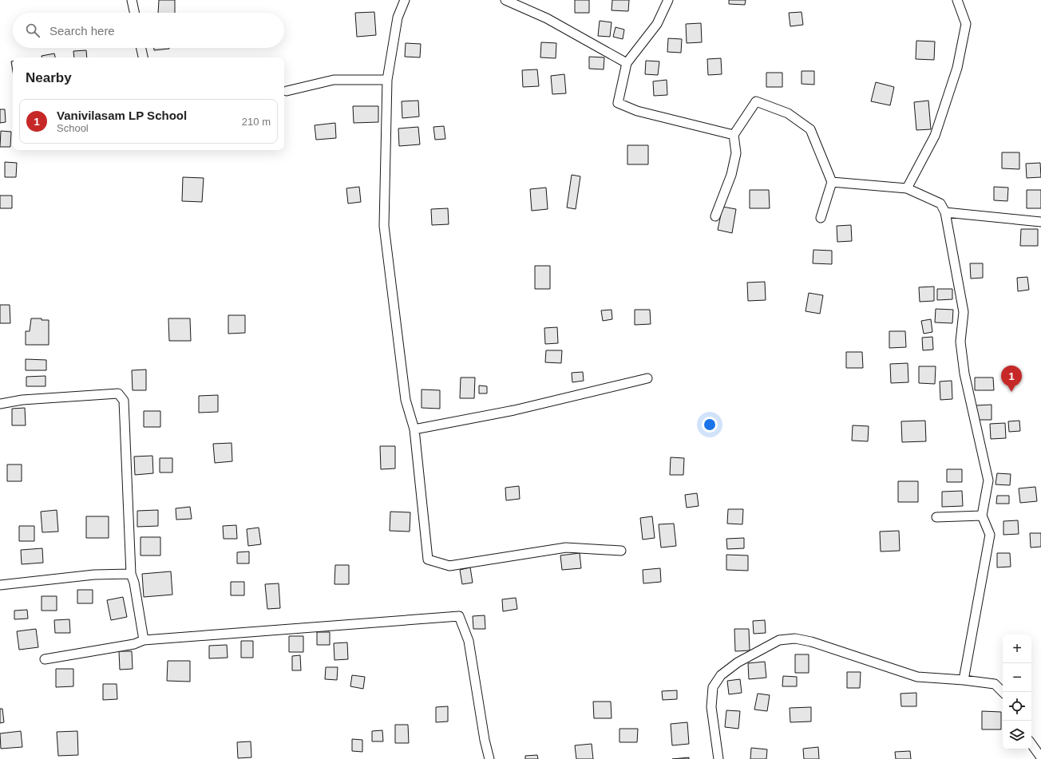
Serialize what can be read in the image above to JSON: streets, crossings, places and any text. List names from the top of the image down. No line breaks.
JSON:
{"page":{"search":"Search here","heading":"Nearby","list":[{"mark":"1","name":"Vanivilasam LP School","note":"School","value":"210 m"}],"pins":"1","map_buttons":["+","−"]}}
